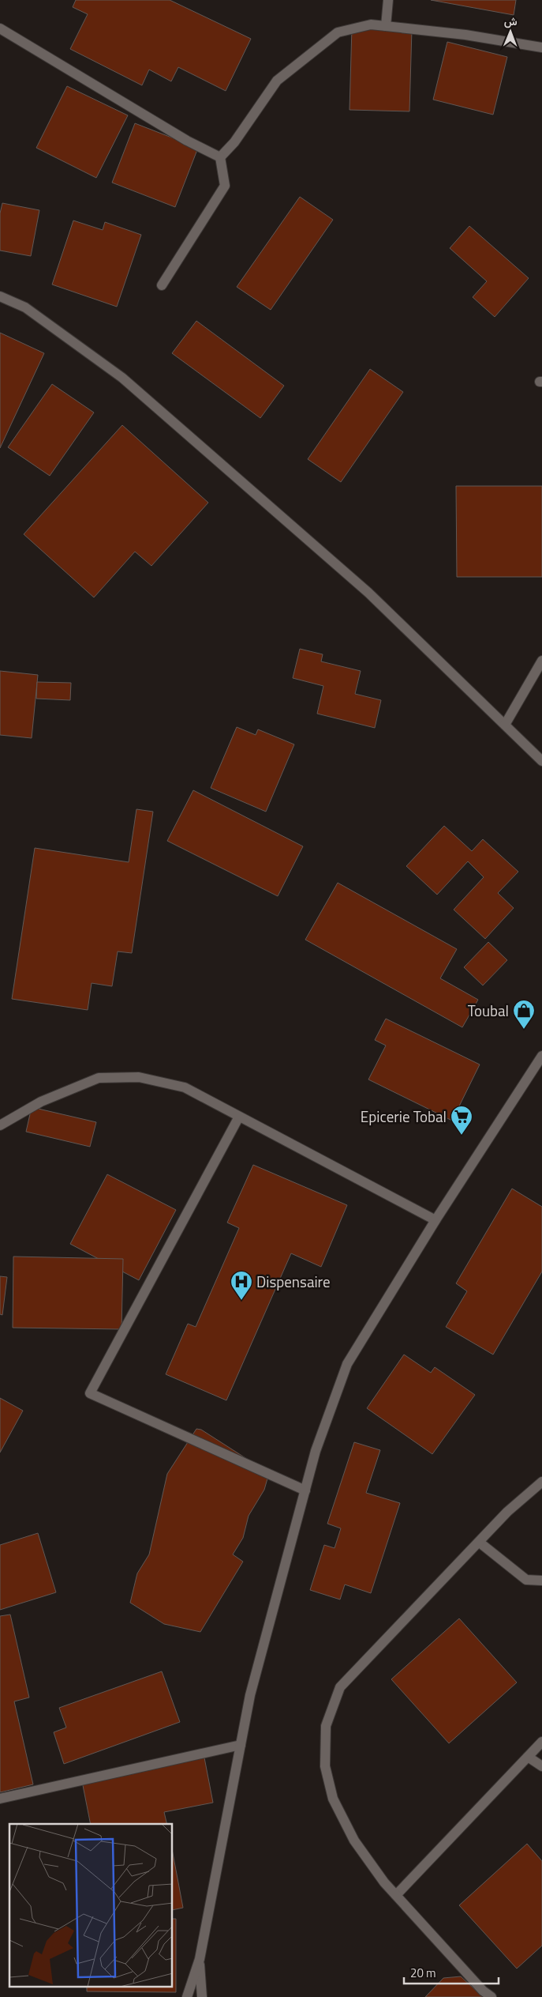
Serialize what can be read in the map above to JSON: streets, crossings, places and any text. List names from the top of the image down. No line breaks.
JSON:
{"places":{"shop":["Toubal"],"supermarket":["Epicerie Tobal"],"hospital":["Dispensaire"]},"scale_bar":"20 m","north":"top"}
